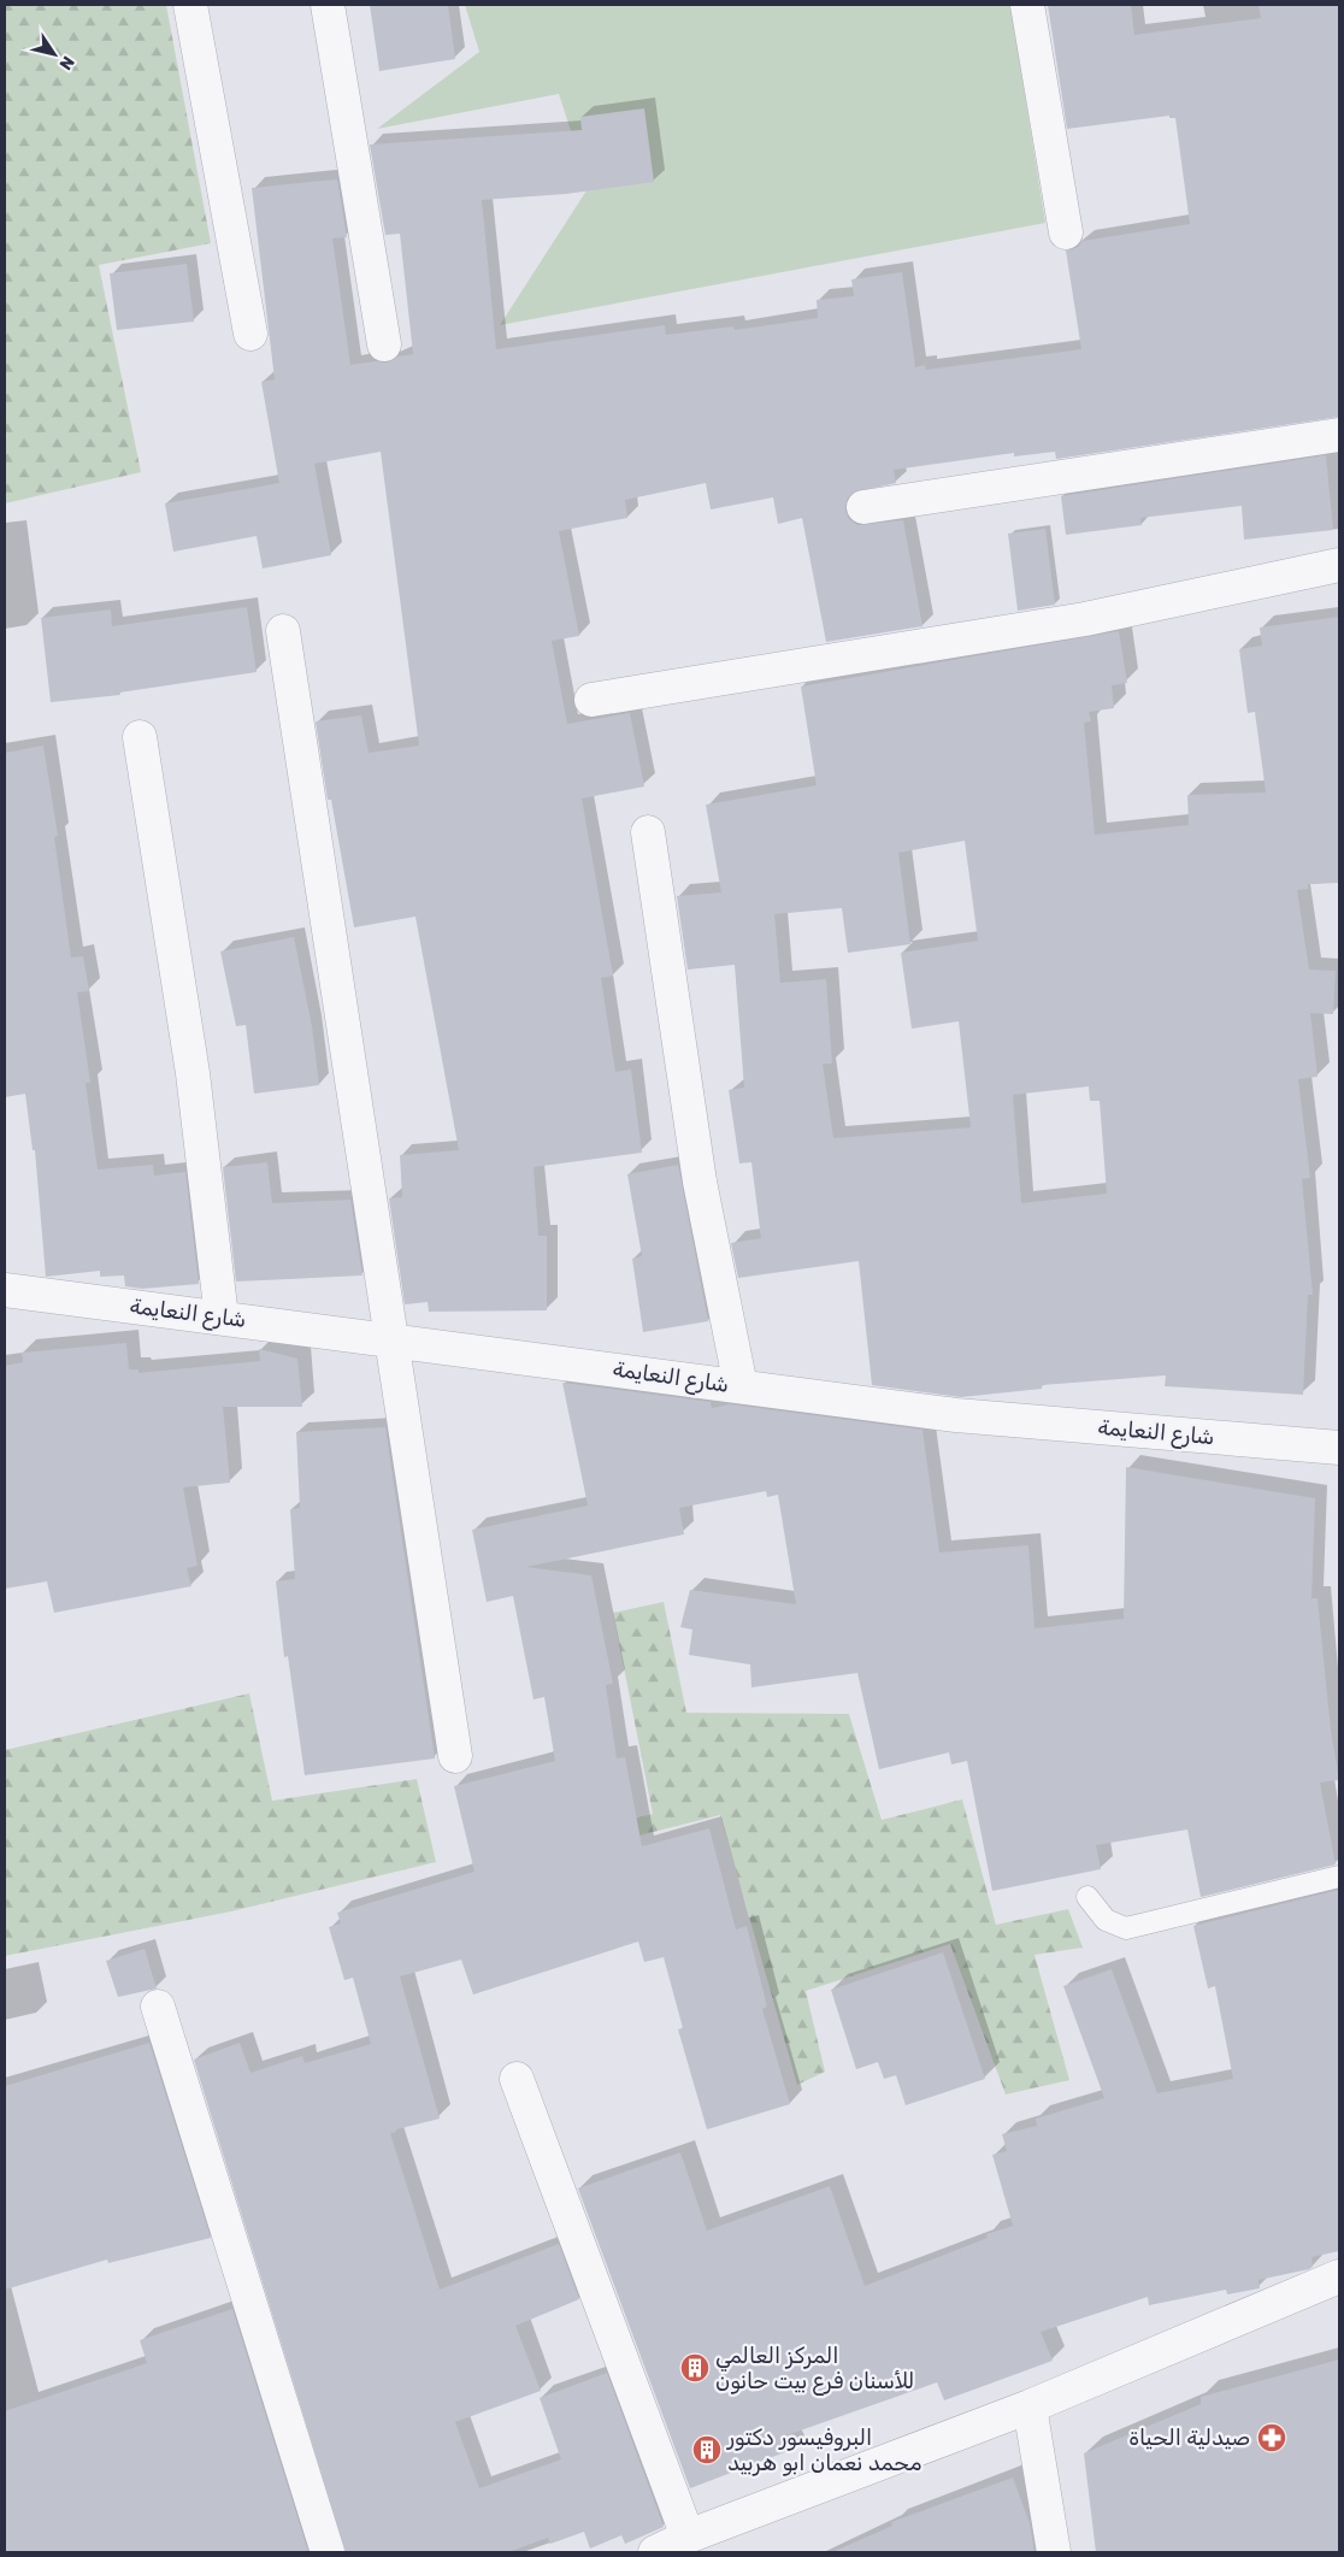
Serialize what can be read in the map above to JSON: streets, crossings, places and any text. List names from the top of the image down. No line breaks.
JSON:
{"streets":{"street":["شارع النعايمة"]},"places":{"building":["المركز العالمي للأسنان فرع بيت حانون","البروفيسور دكتور محمد نعمان ابو هربيد"],"pharmacy":["صيدلية الحياة"]},"north":"bottom right"}
